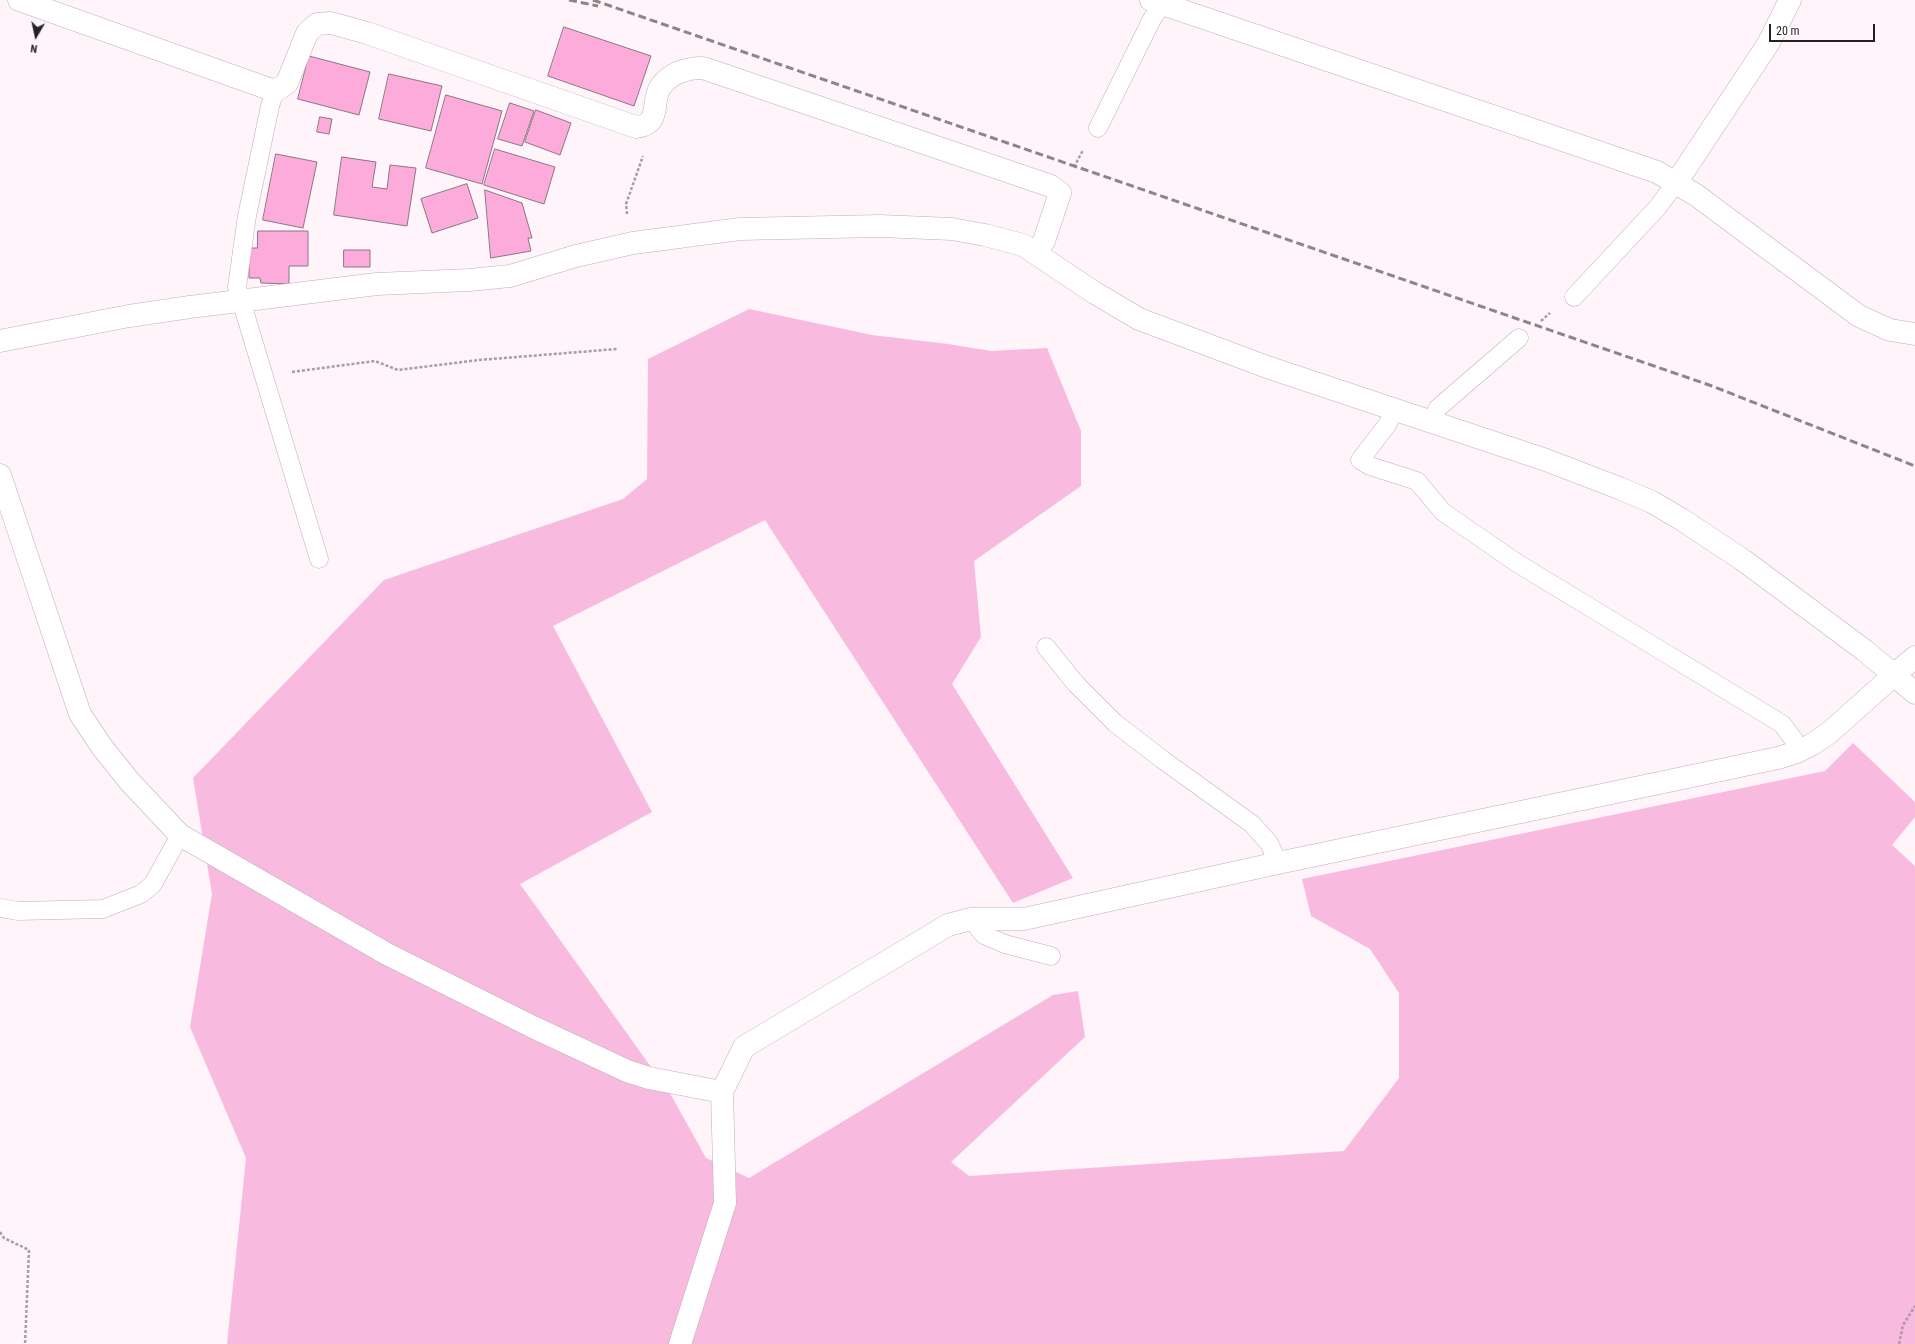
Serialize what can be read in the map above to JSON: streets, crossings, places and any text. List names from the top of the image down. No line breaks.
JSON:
{"scale_bar":"20 m","north":"bottom"}
